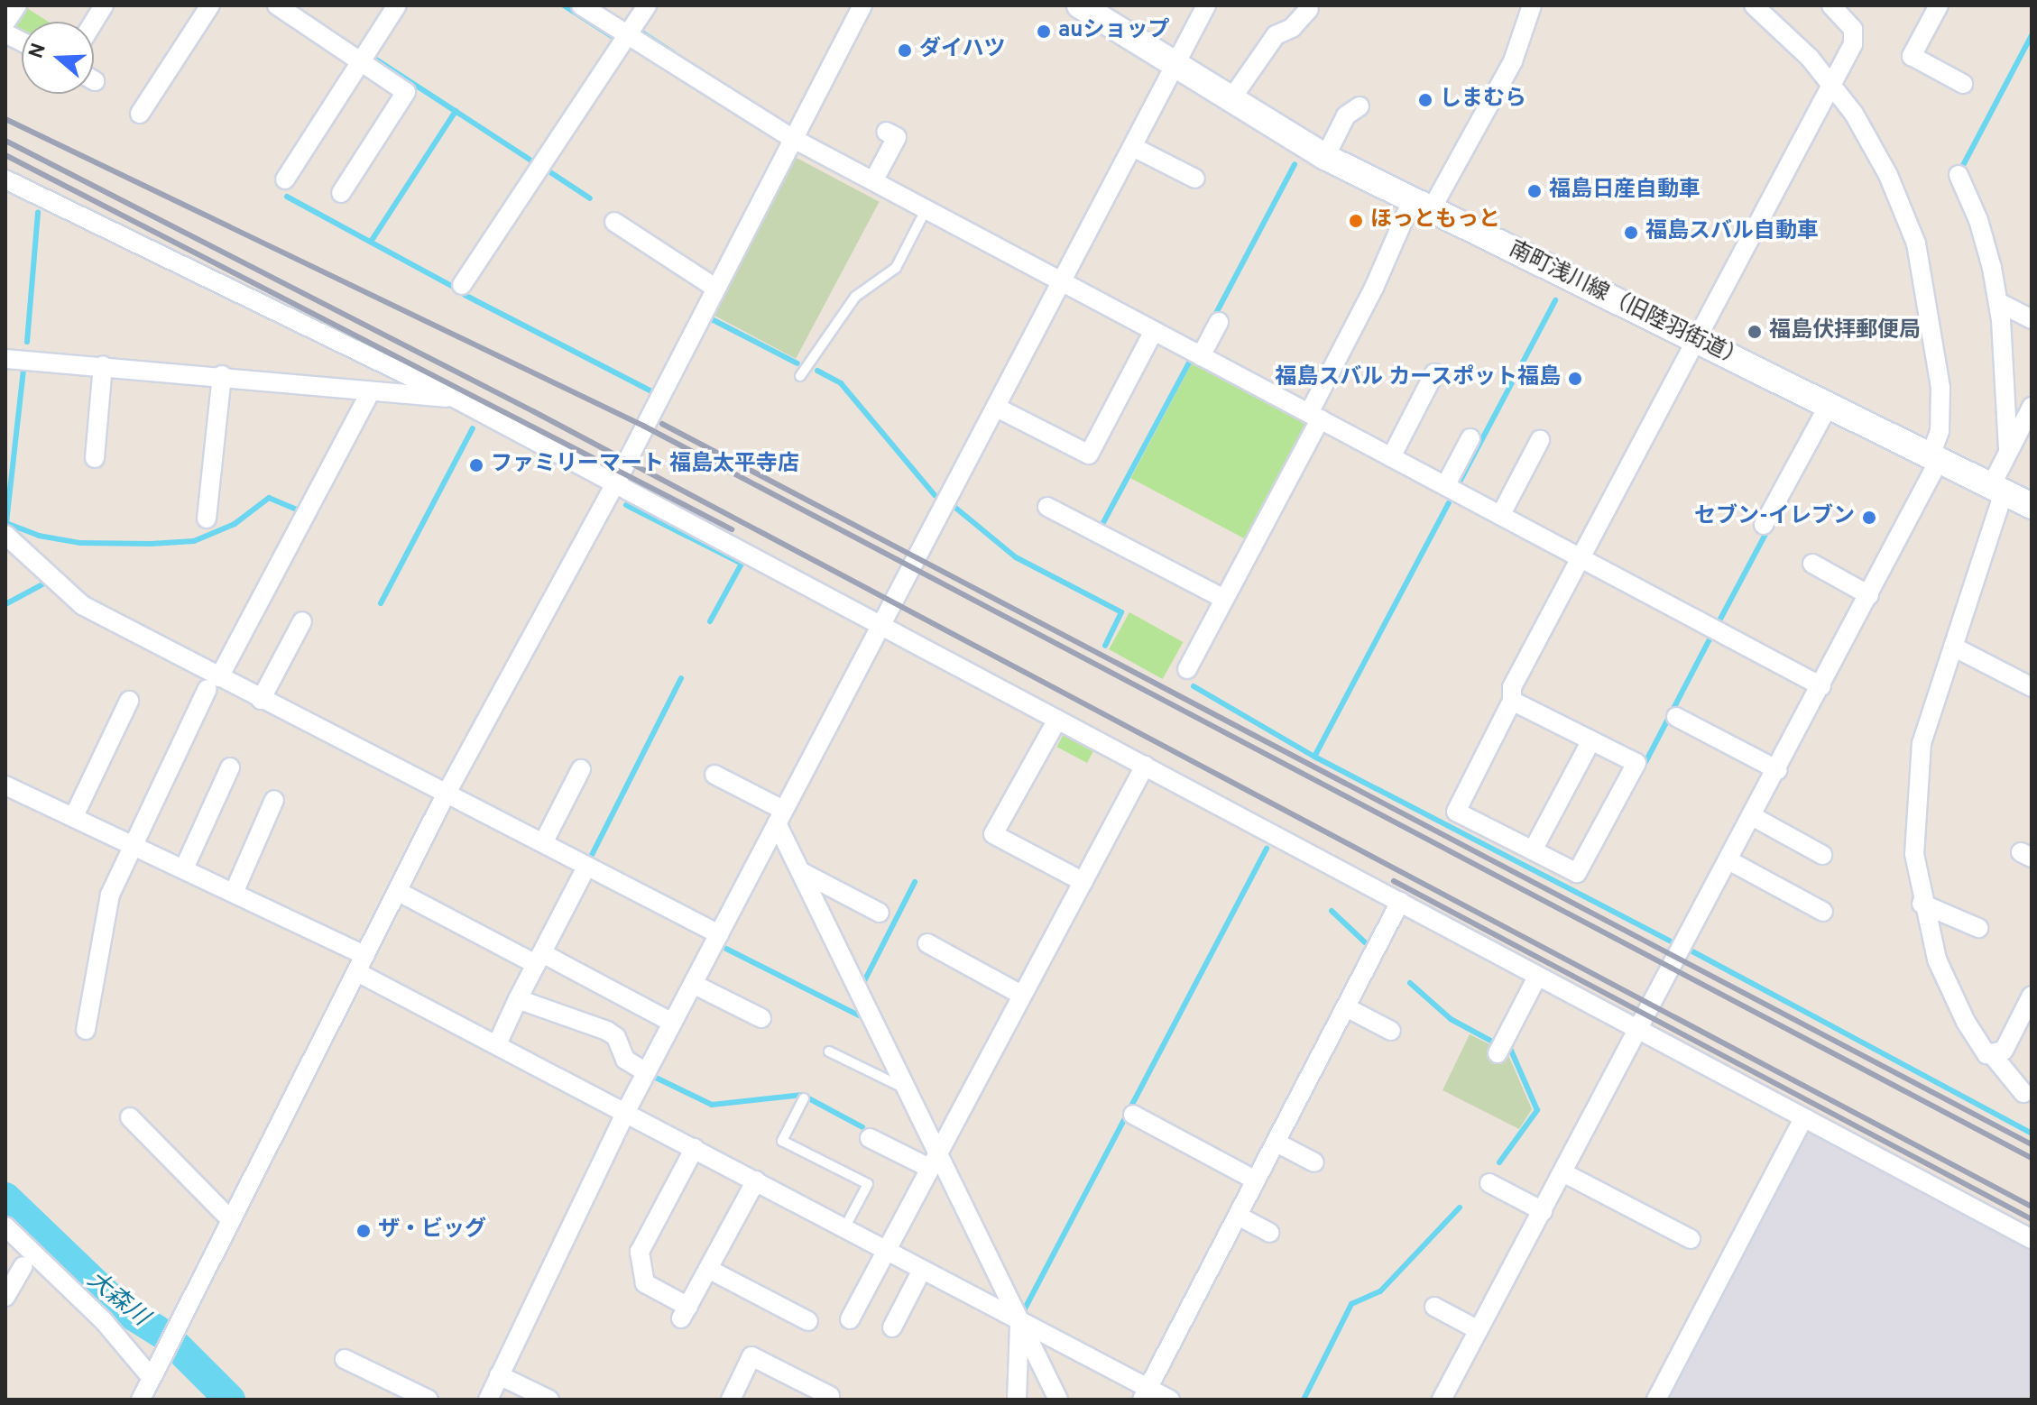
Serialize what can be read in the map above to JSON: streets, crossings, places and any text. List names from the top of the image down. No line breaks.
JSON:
{"streets":{"street":["南町浅川線（旧陸羽街道）"]},"water":["大森川"],"places":["auショップ","ダイハツ","しまむら","福島日産自動車","ほっともっと","福島スバル自動車","福島伏拝郵便局","福島スバル カースポット福島","ファミリーマート 福島太平寺店","セブン-イレブン","ザ・ビッグ"],"north":"left"}
